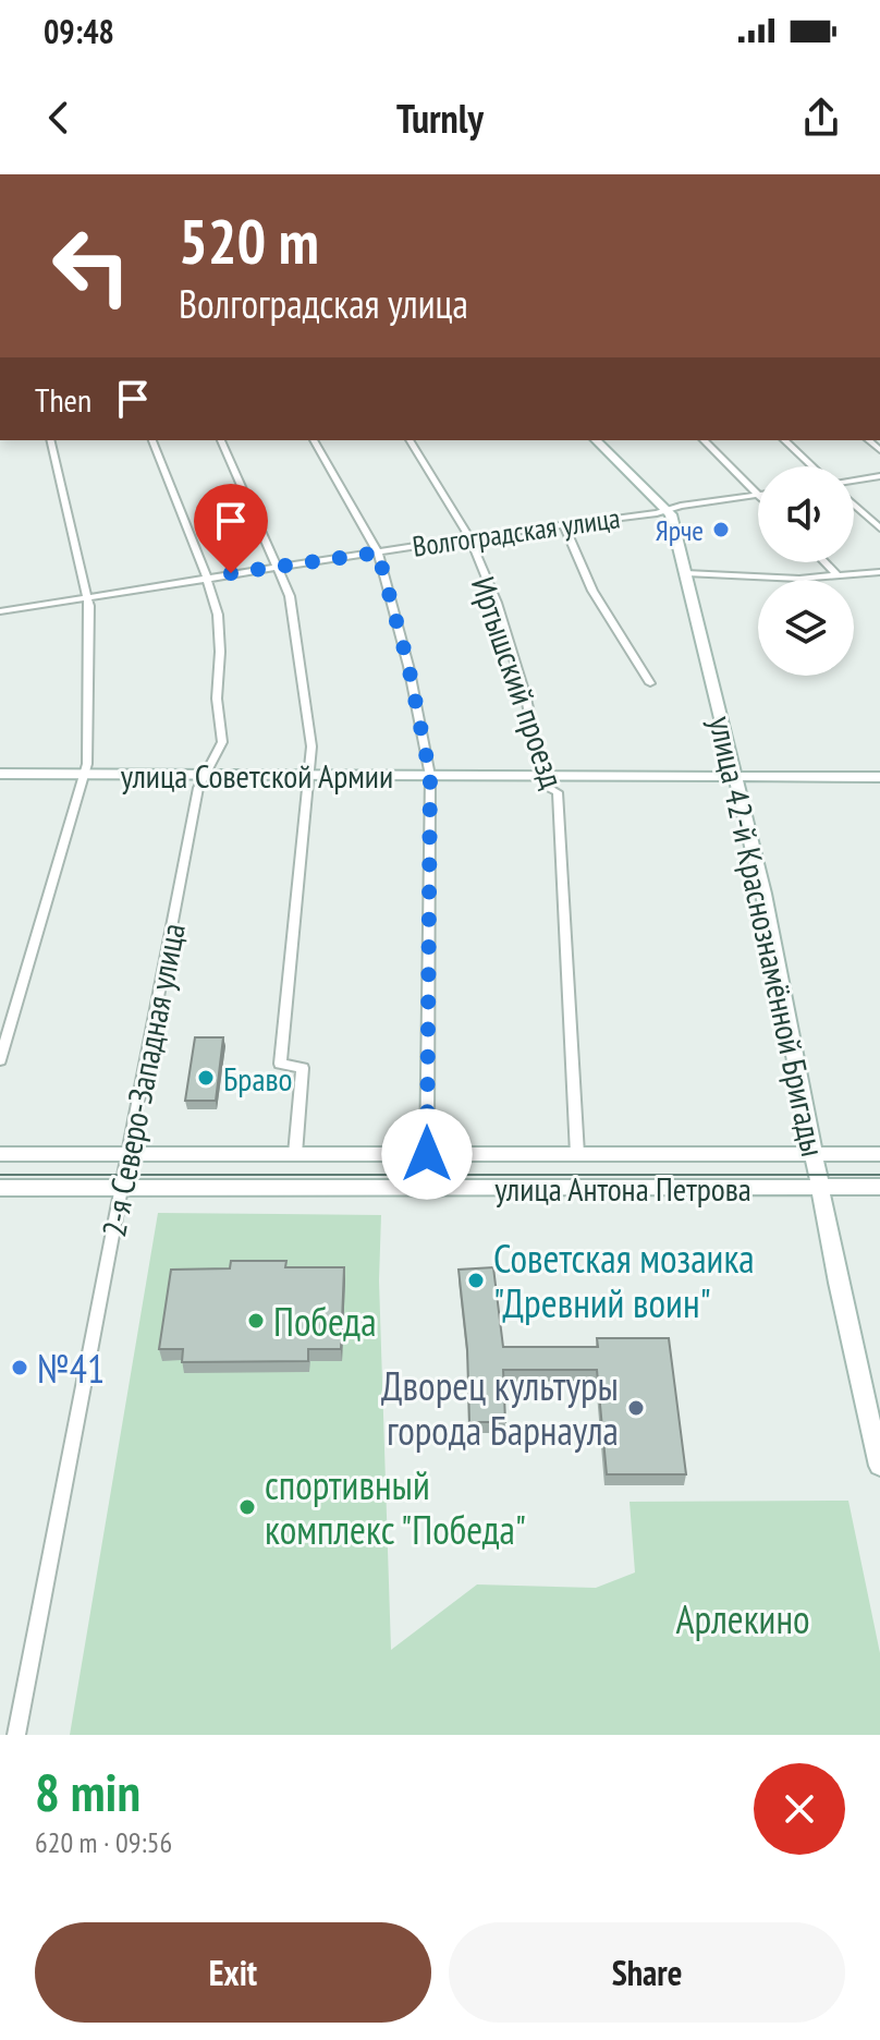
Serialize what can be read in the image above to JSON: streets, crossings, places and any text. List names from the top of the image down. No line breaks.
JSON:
{"streets":{"street":["Волгоградская улица","Иртышский проезд","улица Советской Армии","улица 42-й Краснознамённой Бригады","2-я Северо-Западная улица","улица Антона Петрова"]},"crossings":[["Волгоградская улица","Иртышский проезд"],["Волгоградская улица","улица 42-й Краснознамённой Бригады"],["Волгоградская улица","2-я Северо-Западная улица"],["Иртышский проезд","улица Советской Армии"],["Иртышский проезд","улица Антона Петрова"],["улица Советской Армии","улица 42-й Краснознамённой Бригады"],["улица Советской Армии","2-я Северо-Западная улица"],["улица 42-й Краснознамённой Бригады","улица Антона Петрова"],["2-я Северо-Западная улица","улица Антона Петрова"]],"parks":["Арлекино"],"places":["Ярче","Браво","Советская мозаика \"Древний воин\"","Победа","№41","Дворец культуры города Барнаула","спортивный комплекс \"Победа\""],"page":{"status":"09:48","header":"Turnly","turn":["520 m","Волгоградская улица"],"then":"Then","heading":["8 min","620 m · 09:56"],"buttons":["Exit","Share"]}}
